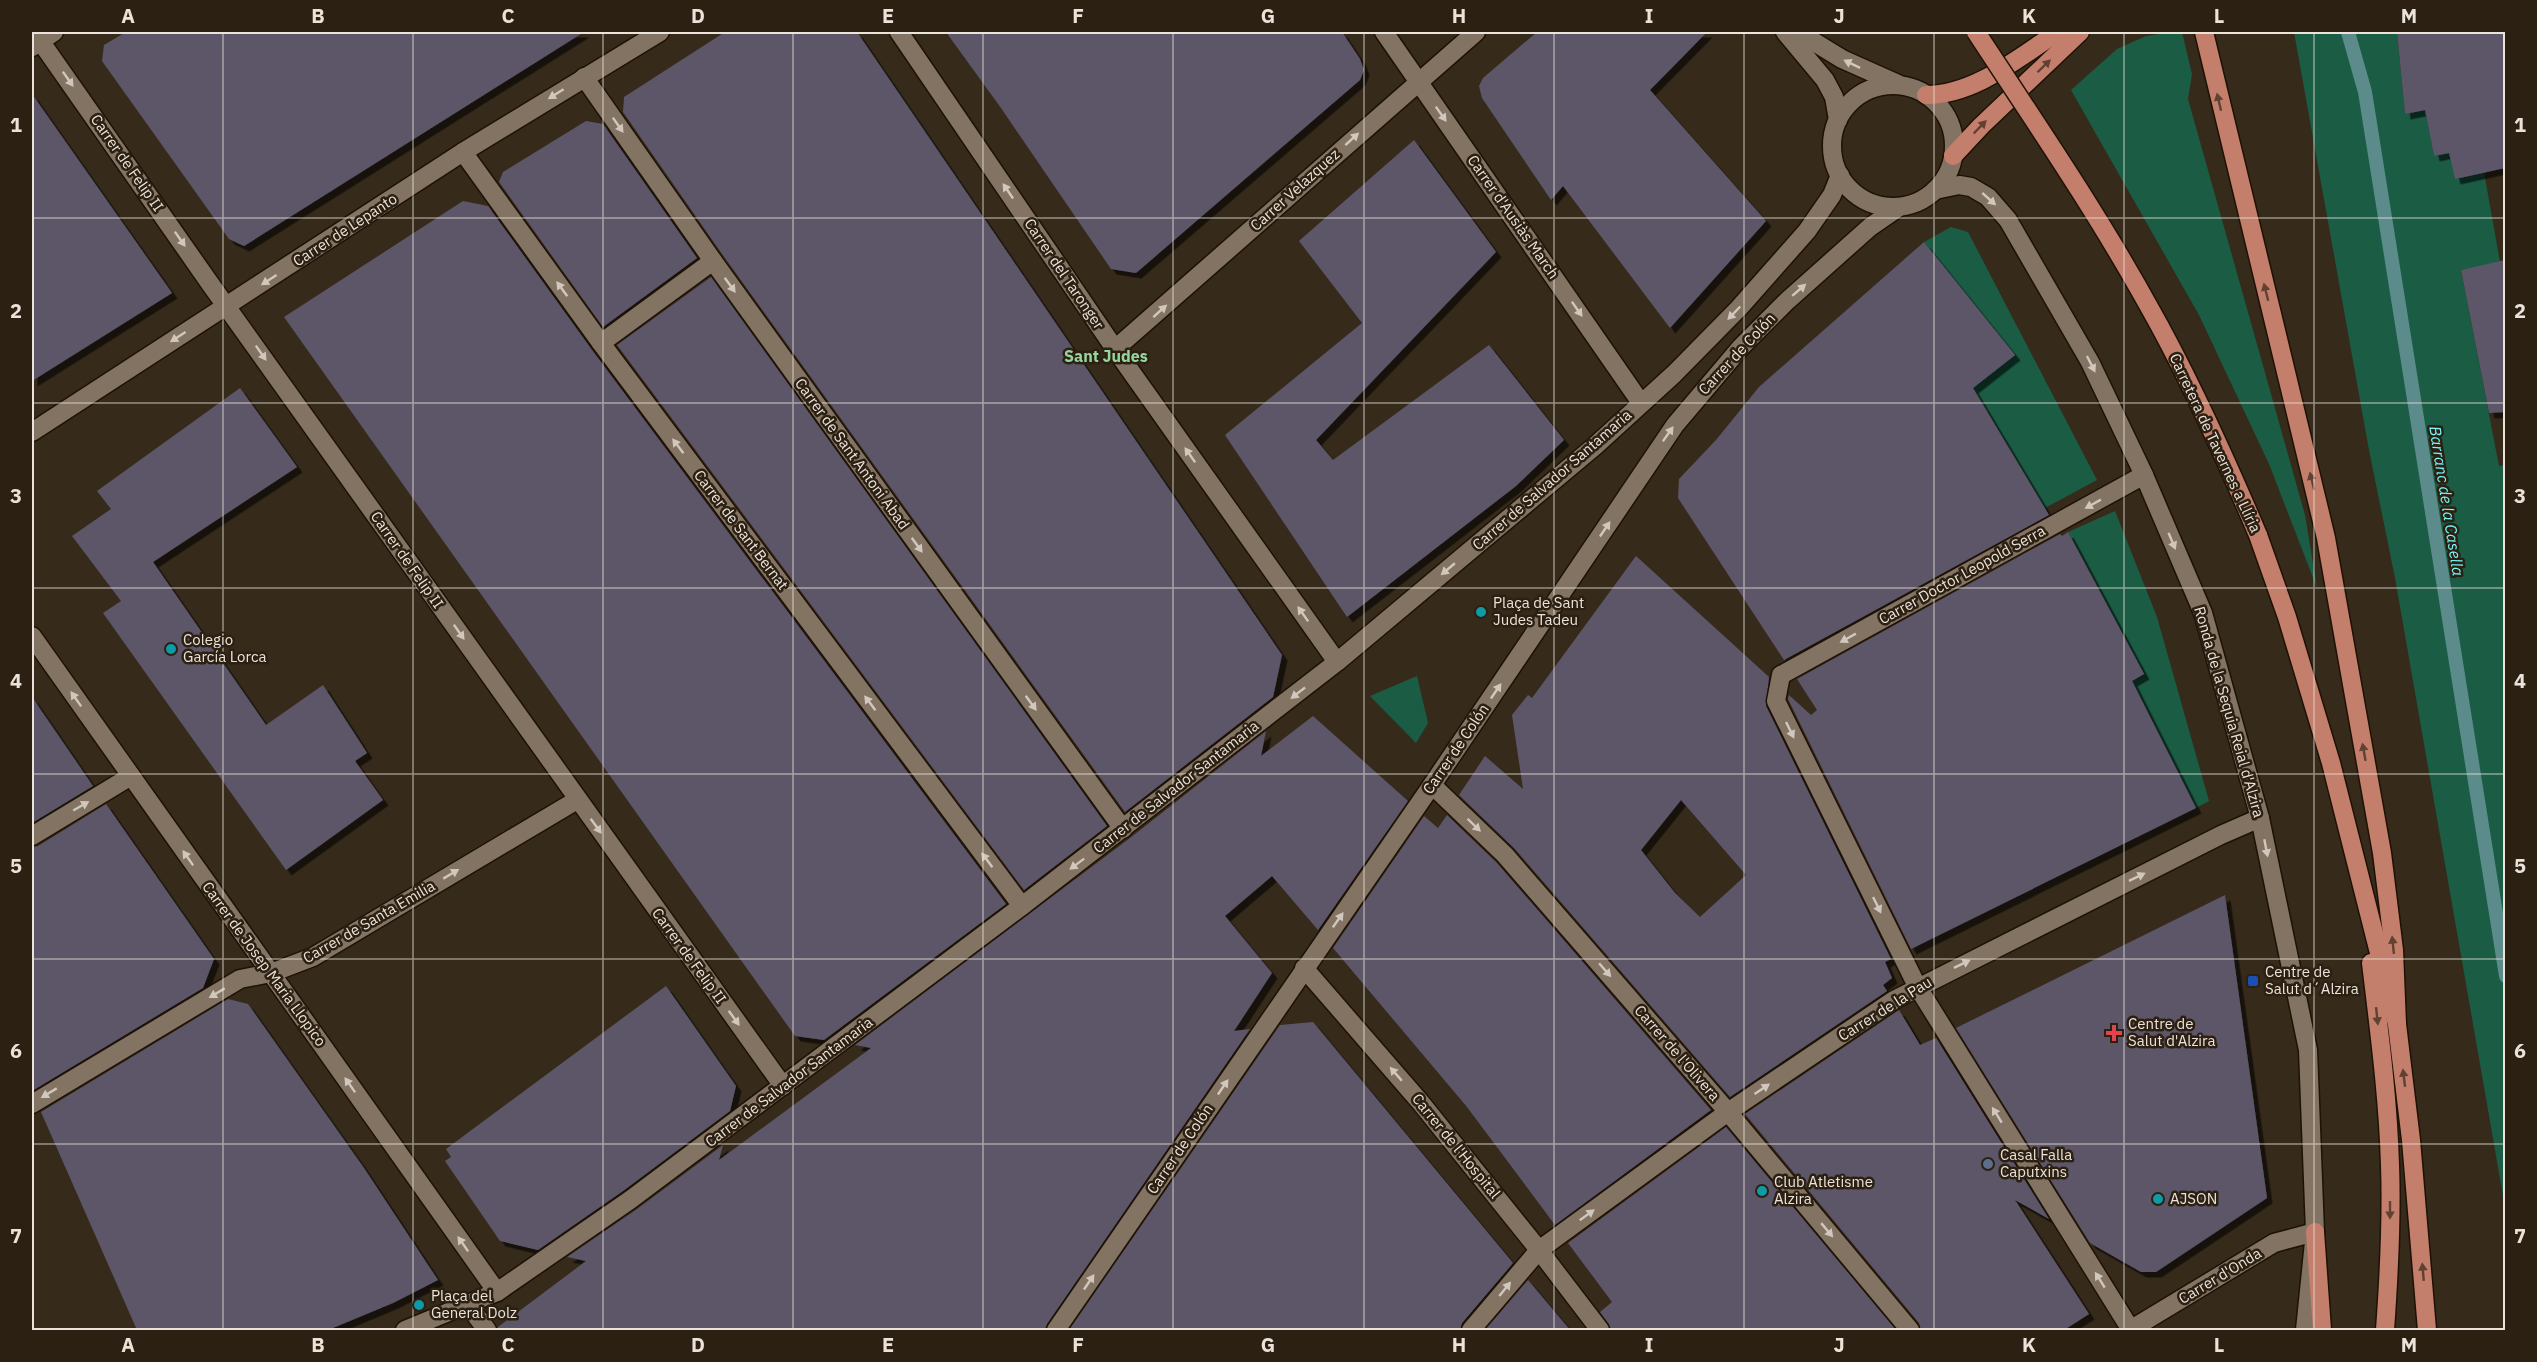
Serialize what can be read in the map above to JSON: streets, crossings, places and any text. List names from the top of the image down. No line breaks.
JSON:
{"streets":{"main road":["Carretera de Tavernes a Llíria"],"street":["Carrer de Felip II","Carrer Velazquez","Carrer d'Ausiàs March","Carrer de Lepanto","Carrer del Taronger","Carrer de Colón","Carrer de Sant Antoni Abad","Carrer de Salvador Santamaria","Carrer de Sant Bernat","Carrer Doctor Leopold Serra","Ronda de la Sequia Reial d'Alzira","Carrer de Santa Emilia","Carrer de Josep Maria Llopico","Carrer de la Pau","Carrer de l'Olivera","Carrer de l'Hospital","Carrer d'Onda"]},"crossings":[["Carrer de Felip II","Carrer de Lepanto"],["Carrer de Felip II","Carrer de Salvador Santamaria"],["Carrer de Felip II","Carrer de Santa Emilia"],["Carrer Velazquez","Carrer d'Ausiàs March"],["Carrer Velazquez","Carrer del Taronger"],["Carrer d'Ausiàs March","Carrer de Salvador Santamaria"],["Carrer de Lepanto","Carrer de Sant Antoni Abad"],["Carrer de Lepanto","Carrer de Sant Bernat"],["Carrer del Taronger","Carrer de Salvador Santamaria"],["Carrer de Colón","Carrer de Salvador Santamaria"],["Carrer de Colón","Ronda de la Sequia Reial d'Alzira"],["Carrer de Colón","Carrer de l'Olivera"],["Carrer de Colón","Carrer de l'Hospital"],["Carrer de Sant Antoni Abad","Carrer de Salvador Santamaria"],["Carrer de Salvador Santamaria","Carrer de Sant Bernat"],["Carrer de Salvador Santamaria","Ronda de la Sequia Reial d'Alzira"],["Carrer de Salvador Santamaria","Carrer de Josep Maria Llopico"],["Carrer Doctor Leopold Serra","Ronda de la Sequia Reial d'Alzira"],["Carrer Doctor Leopold Serra","Carrer de la Pau"],["Ronda de la Sequia Reial d'Alzira","Carrer de la Pau"],["Ronda de la Sequia Reial d'Alzira","Carrer d'Onda"],["Carrer de Santa Emilia","Carrer de Josep Maria Llopico"],["Carrer de la Pau","Carrer de l'Olivera"],["Carrer de la Pau","Carrer de l'Hospital"]],"one_way":["Carrer de Felip II","Carrer Velazquez","Carrer d'Ausiàs March","Carrer de Lepanto","Carrer del Taronger","Carrer de Colón","Carrer de Sant Antoni Abad","Carrer de Salvador Santamaria","Carrer de Sant Bernat","Ronda de la Sequia Reial d'Alzira","Carrer de Josep Maria Llopico","Carrer de la Pau","Carrer de l'Olivera","Carrer de l'Hospital"],"districts":["Sant Judes"],"water":["Barranc de la Casella"],"places":{"other":["Plaça de Sant Judes Tadeu","Colegio García Lorca","Casal Falla Caputxins","Club Atletisme Alzira","AJSON","Plaça del General Dolz"],"transit":["Centre de Salut d´Alzira"],"health":["Centre de Salut d'Alzira"]},"grid":{"columns":["A","B","C","D","E","F","G","H","I","J","K","L","M"],"rows":["1","2","3","4","5","6","7"]}}
